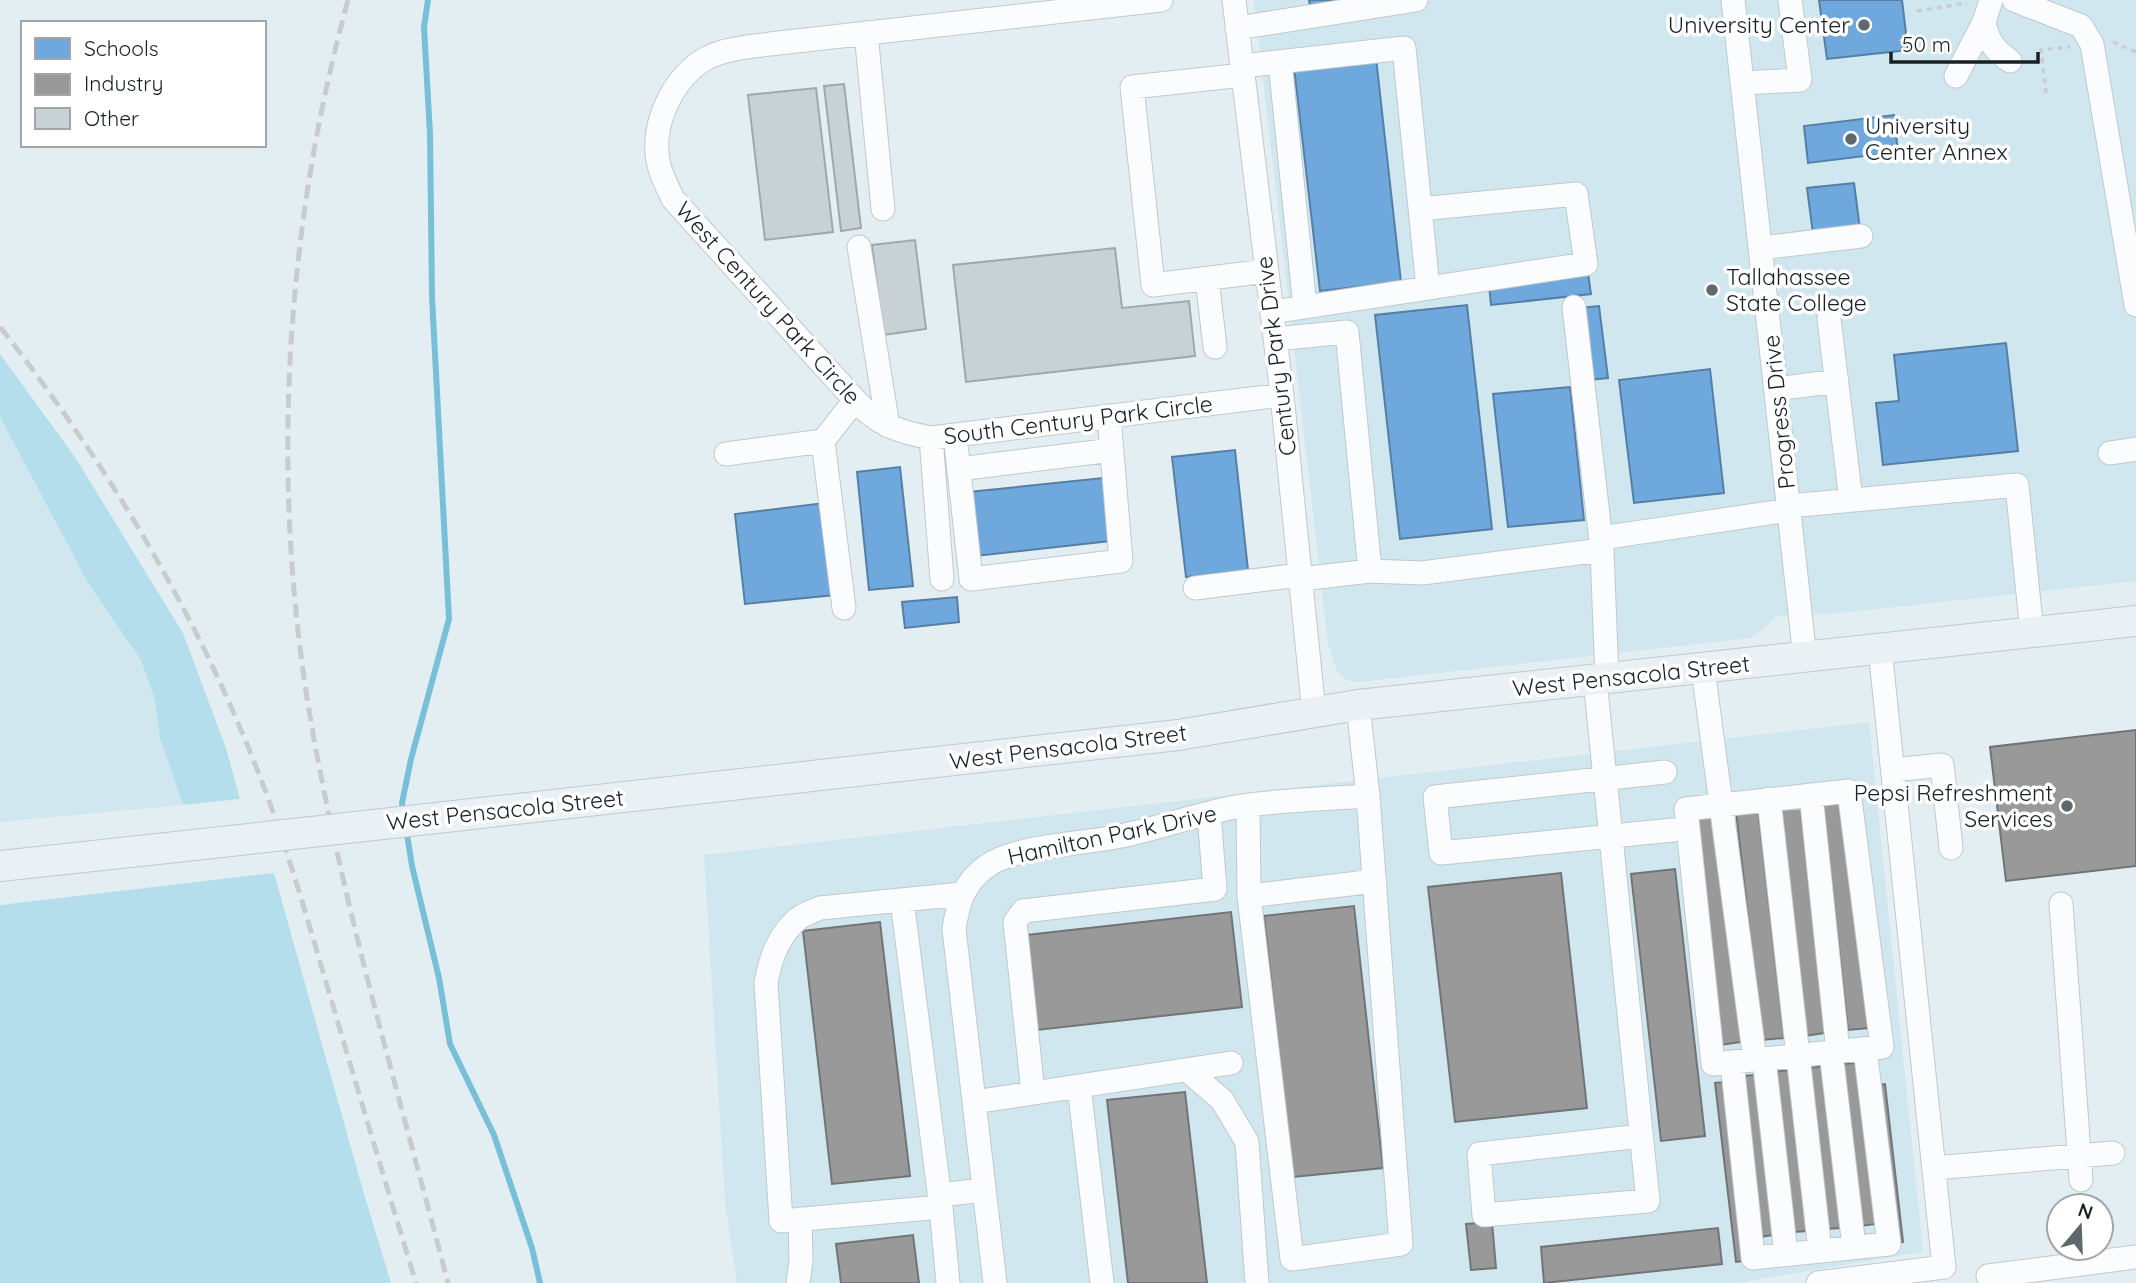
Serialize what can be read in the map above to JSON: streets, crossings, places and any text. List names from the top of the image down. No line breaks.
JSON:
{"streets":{"main road":["West Pensacola Street"],"street":["West Century Park Circle","Century Park Drive","Progress Drive","South Century Park Circle","Hamilton Park Drive"]},"crossings":[["West Century Park Circle","South Century Park Circle"],["Century Park Drive","South Century Park Circle"],["Century Park Drive","West Pensacola Street"],["Progress Drive","West Pensacola Street"]],"places":["University Center","University Center Annex","Tallahassee State College","Pepsi Refreshment Services"],"legend":["Schools","Industry","Other"],"scale_bar":"50 m","north":"top"}
